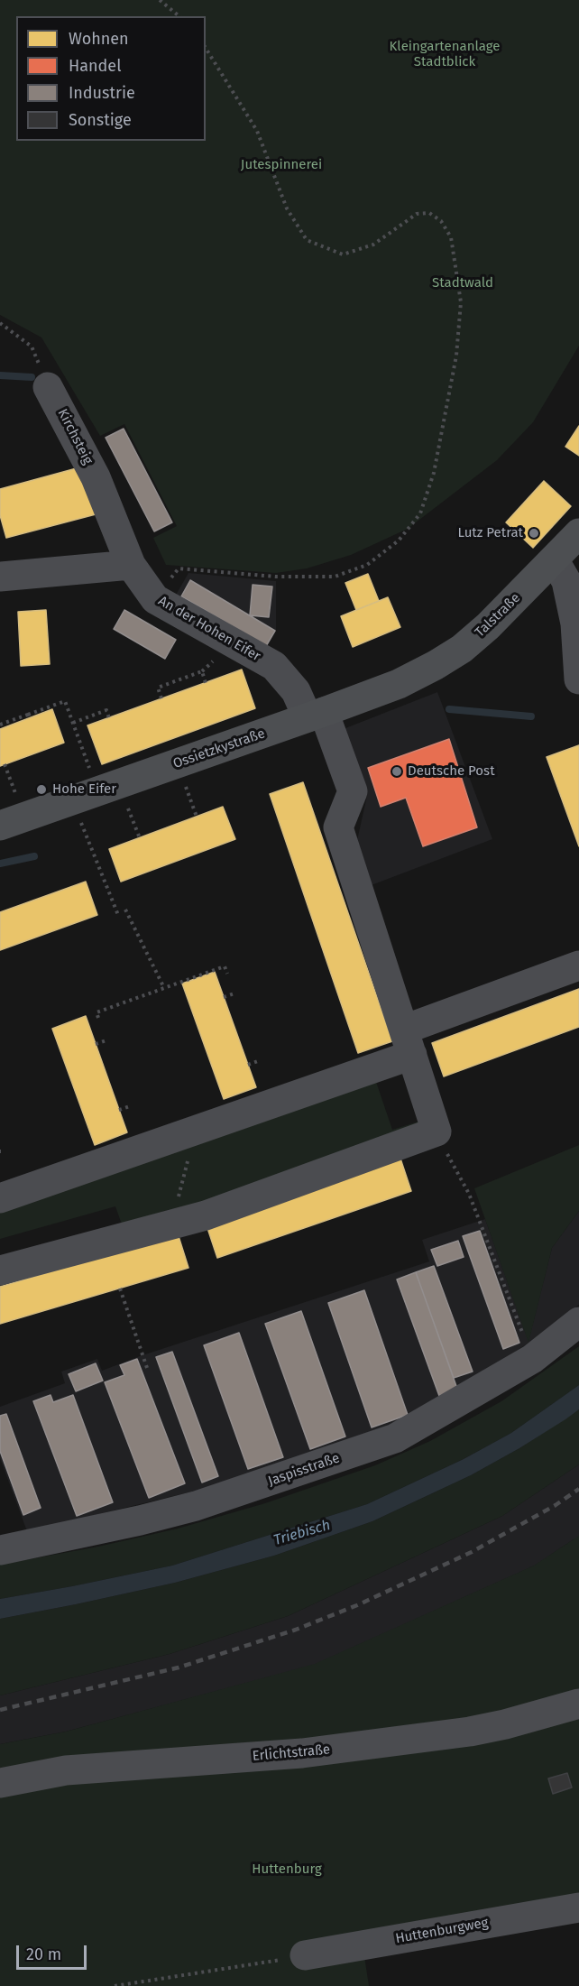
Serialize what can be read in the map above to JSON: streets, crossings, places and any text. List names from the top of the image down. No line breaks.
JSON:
{"streets":{"main road":["Talstraße","Ossietzkystraße"],"street":["Kirchsteig","An der Hohen Eifer","Jaspisstraße","Erlichtstraße","Huttenburgweg"]},"crossings":[["Kirchsteig","An der Hohen Eifer"],["Talstraße","Ossietzkystraße"],["An der Hohen Eifer","Ossietzkystraße"]],"water":["Triebisch"],"parks":["Kleingartenanlage Stadtblick","Jutespinnerei","Stadtwald","Huttenburg"],"places":["Lutz Petrat","Deutsche Post","Hohe Eifer"],"legend":["Wohnen","Handel","Industrie","Sonstige"],"scale_bar":"20 m"}
